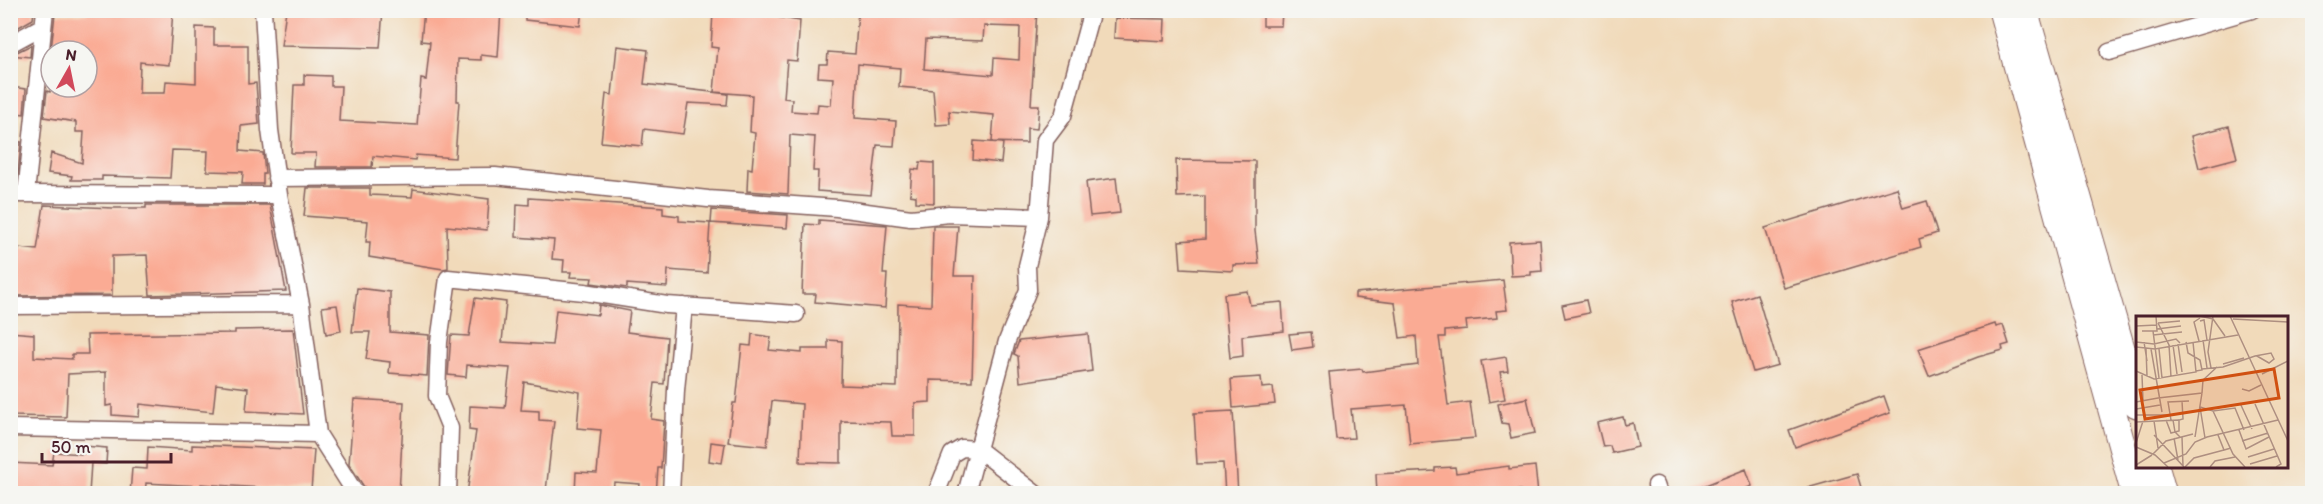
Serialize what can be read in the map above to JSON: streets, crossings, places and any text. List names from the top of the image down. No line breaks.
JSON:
{"scale_bar":"50 m","north":"top"}
